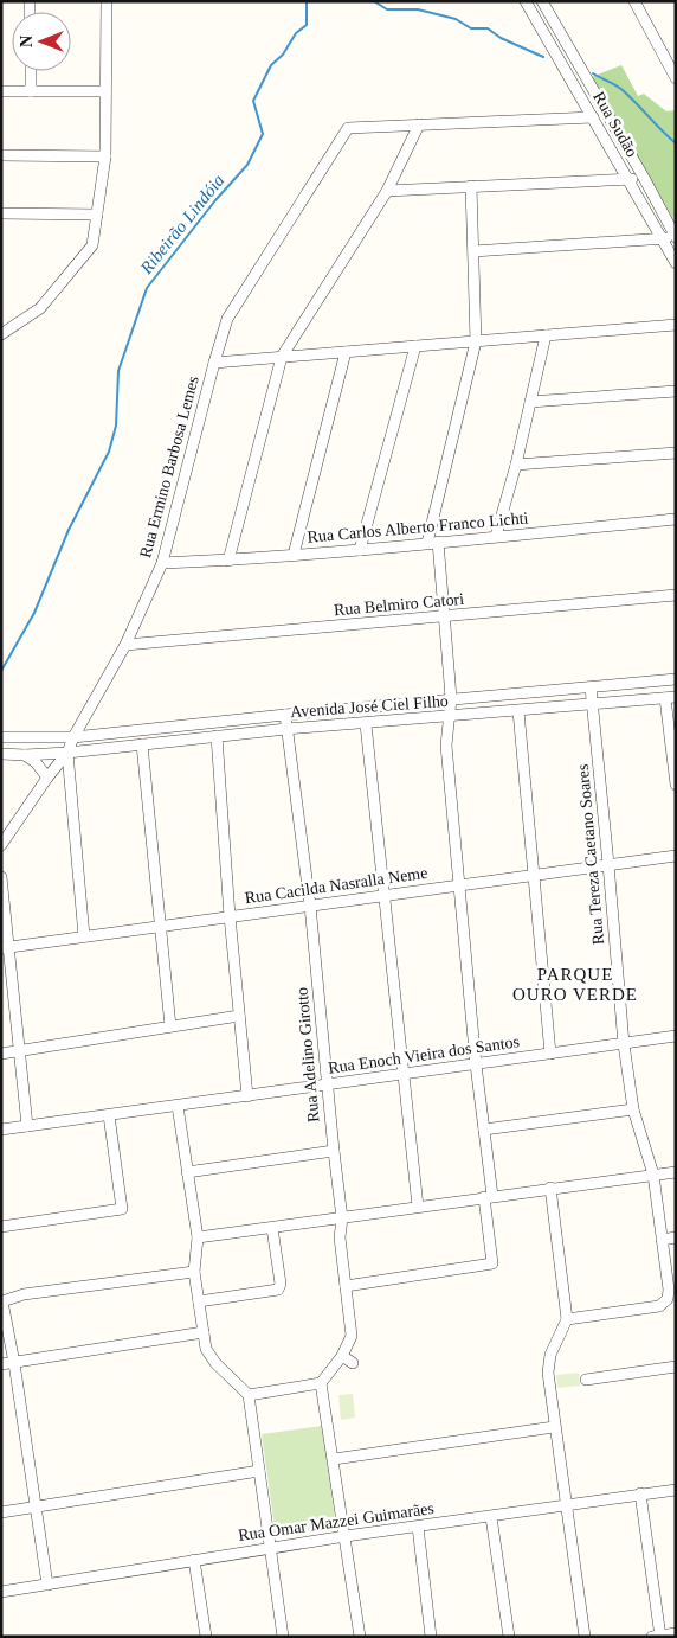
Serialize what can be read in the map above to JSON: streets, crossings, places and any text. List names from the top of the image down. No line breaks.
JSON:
{"streets":{"street":["Rua Sudão","Rua Ermino Barbosa Lemes","Rua Carlos Alberto Franco Lichti","Rua Belmiro Catori","Avenida José Ciel Filho","Rua Tereza Caetano Soares","Rua Cacilda Nasralla Neme","Rua Adelino Girotto","Rua Enoch Vieira dos Santos","Rua Omar Mazzei Guimarães"]},"crossings":[["Rua Ermino Barbosa Lemes","Rua Carlos Alberto Franco Lichti"],["Rua Ermino Barbosa Lemes","Rua Belmiro Catori"],["Rua Ermino Barbosa Lemes","Avenida José Ciel Filho"],["Avenida José Ciel Filho","Rua Tereza Caetano Soares"],["Avenida José Ciel Filho","Rua Adelino Girotto"],["Rua Tereza Caetano Soares","Rua Cacilda Nasralla Neme"],["Rua Tereza Caetano Soares","Rua Enoch Vieira dos Santos"],["Rua Cacilda Nasralla Neme","Rua Adelino Girotto"],["Rua Adelino Girotto","Rua Enoch Vieira dos Santos"]],"districts":["PARQUE OURO VERDE"],"water":["Ribeirão Lindóia"],"north":"left"}
